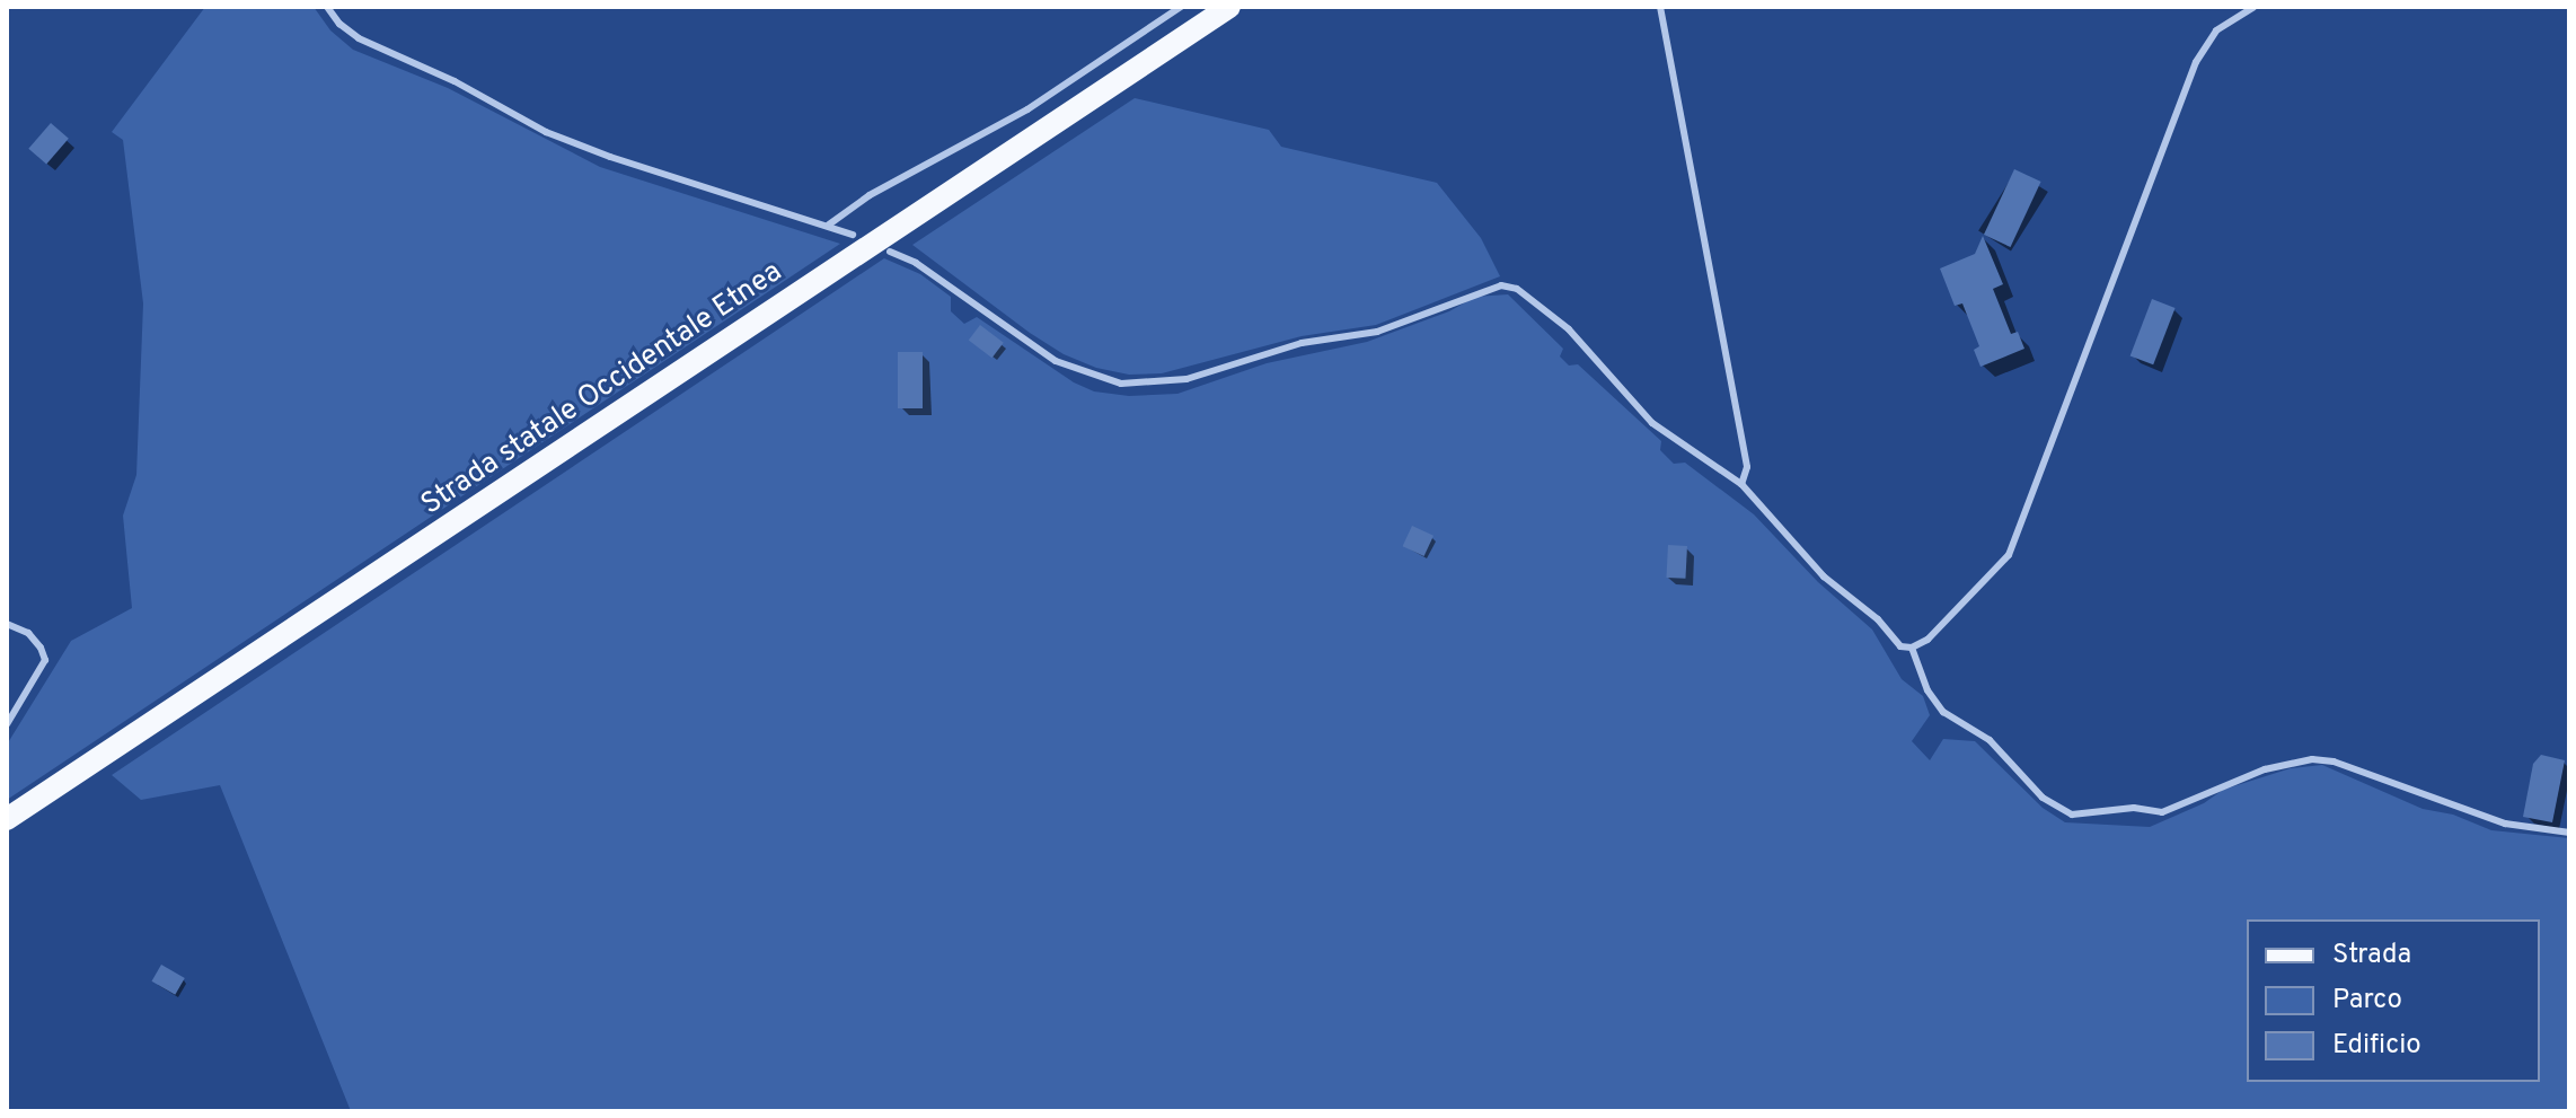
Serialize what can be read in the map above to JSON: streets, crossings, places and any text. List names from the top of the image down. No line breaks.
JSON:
{"streets":{"main road":["Strada statale Occidentale Etnea"]},"legend":["Strada","Parco","Edificio"]}
